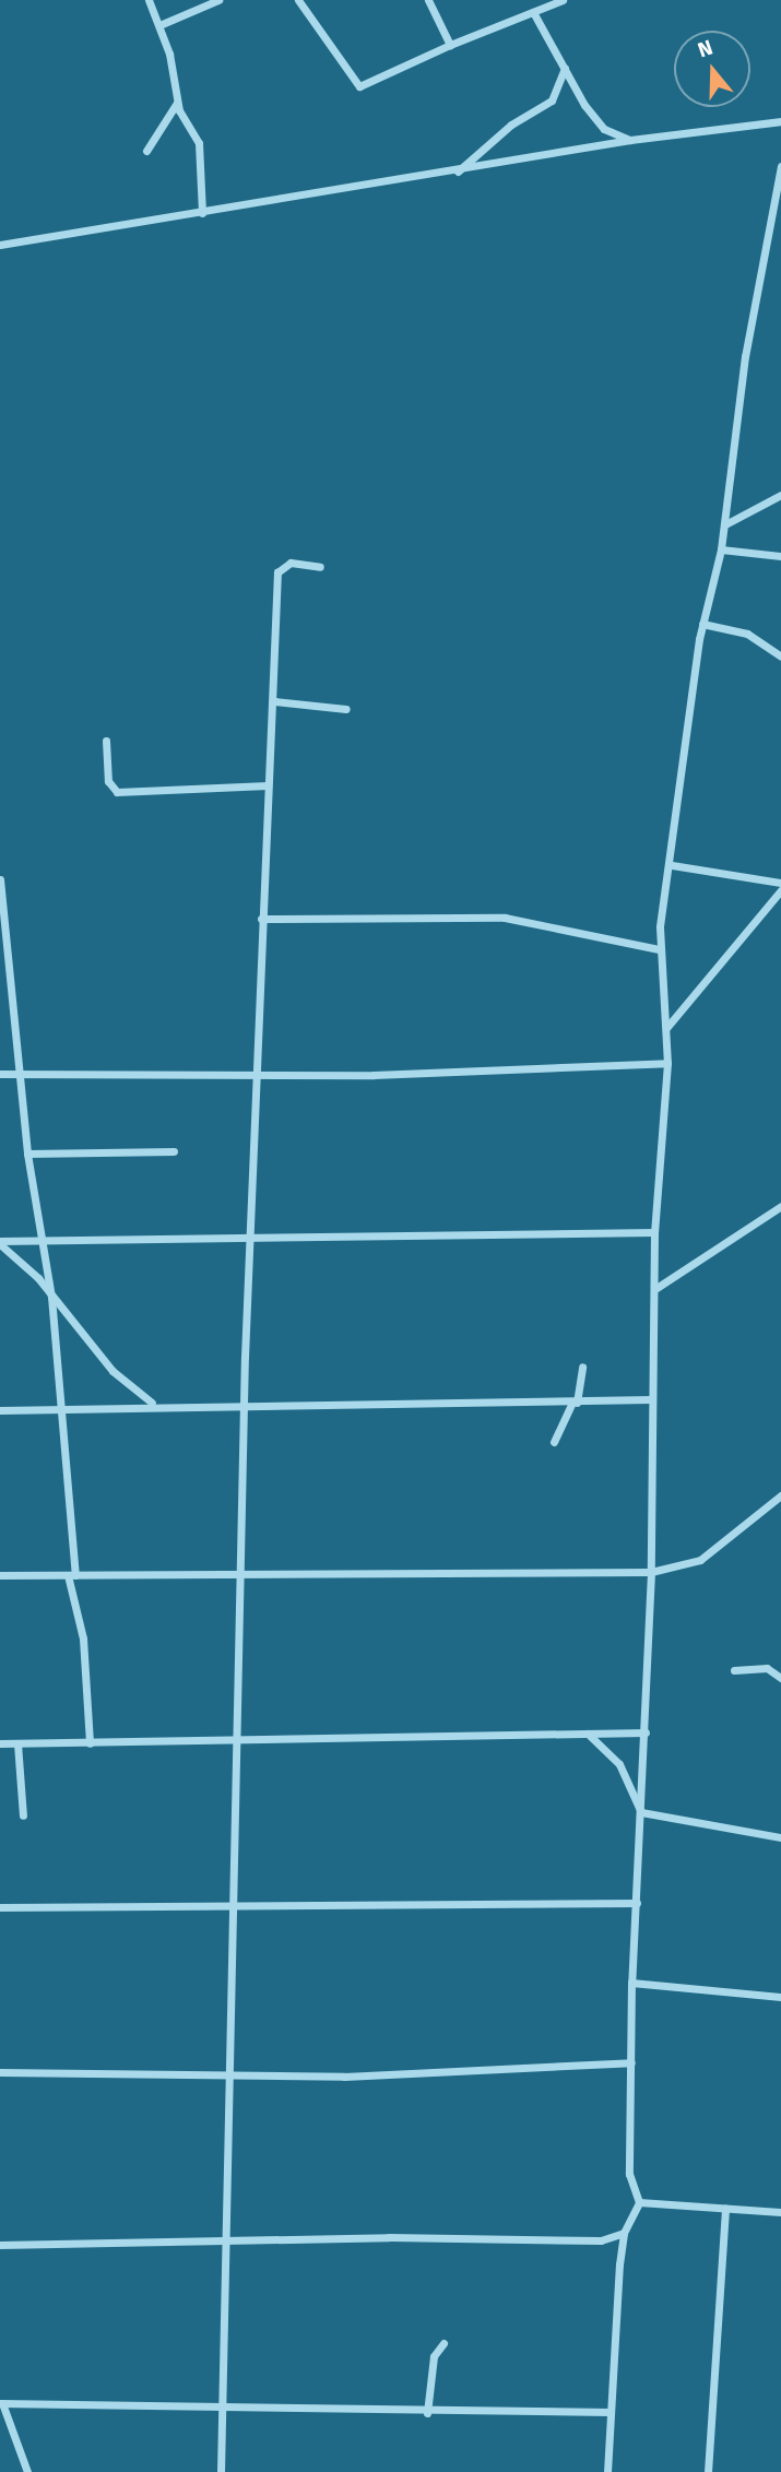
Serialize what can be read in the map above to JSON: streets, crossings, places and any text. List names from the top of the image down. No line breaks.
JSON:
{"north":"top"}
